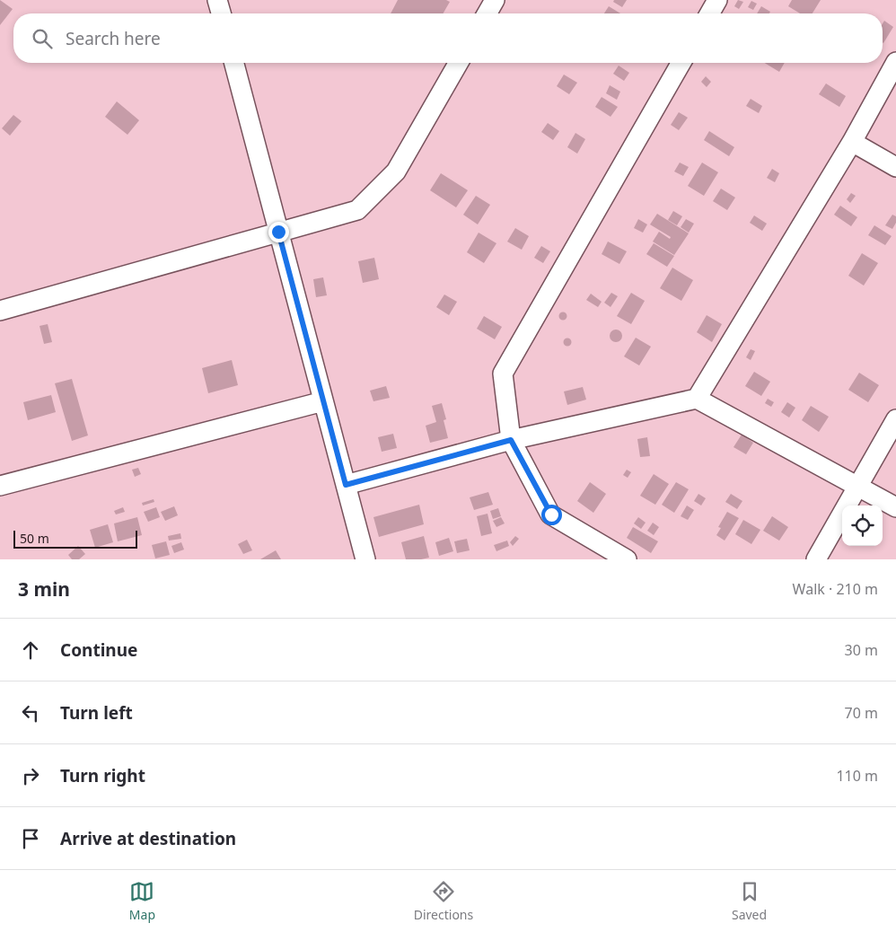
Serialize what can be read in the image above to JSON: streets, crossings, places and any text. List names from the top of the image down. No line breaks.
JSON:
{"scale_bar":"50 m","page":{"search":"Search here","scale":"50 m","heading":["3 min","Walk · 210 m"],"list":[["Continue","30 m"],["Turn left","70 m"],["Turn right","110 m"],"Arrive at destination"],"nav":["Map","Directions","Saved"]}}
